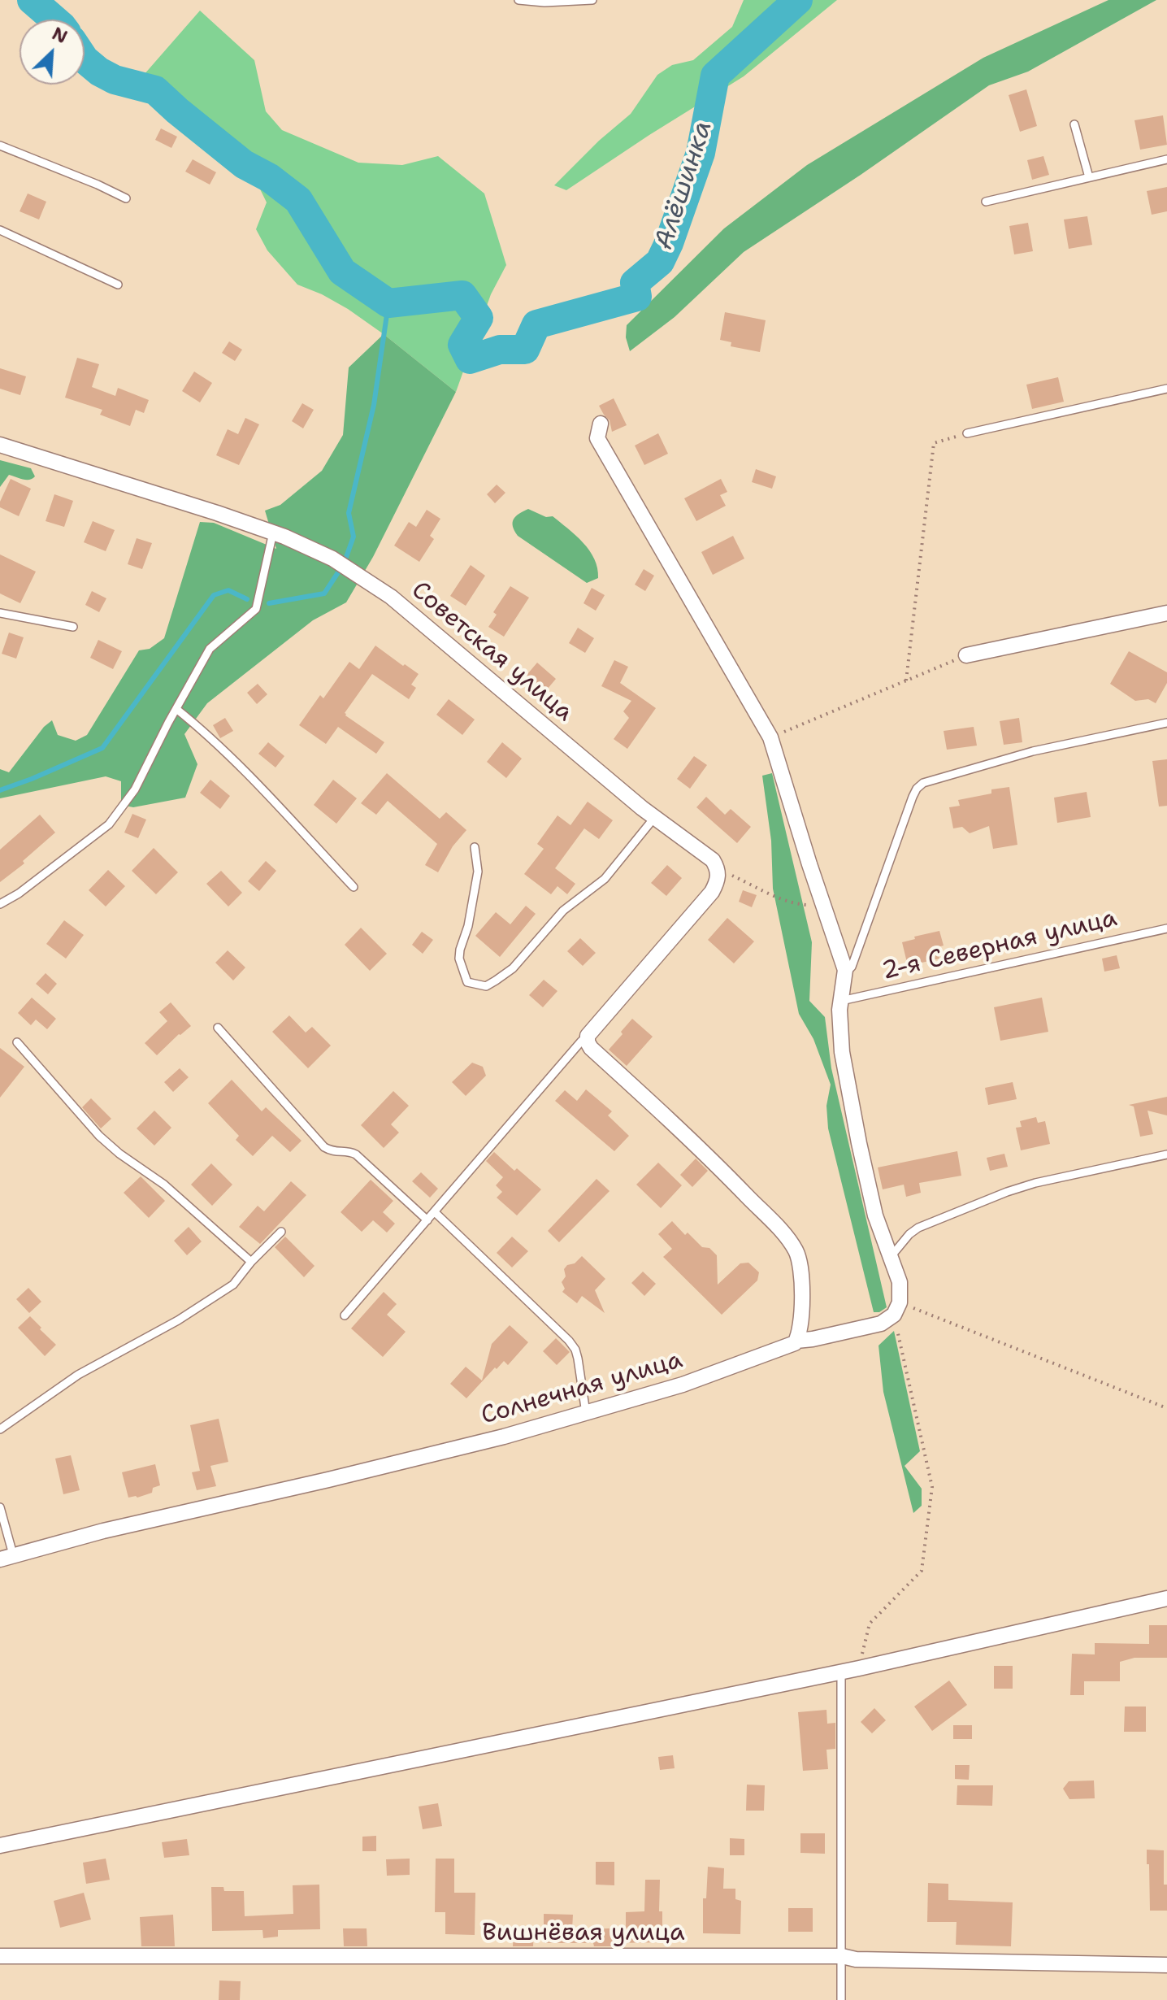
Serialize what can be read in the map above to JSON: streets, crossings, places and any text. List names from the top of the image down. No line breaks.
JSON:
{"streets":{"street":["Советская улица","Солнечная улица","Вишнёвая улица"],"lane":["2-я Северная улица"]},"water":["Алёшинка"],"north":"top right"}
